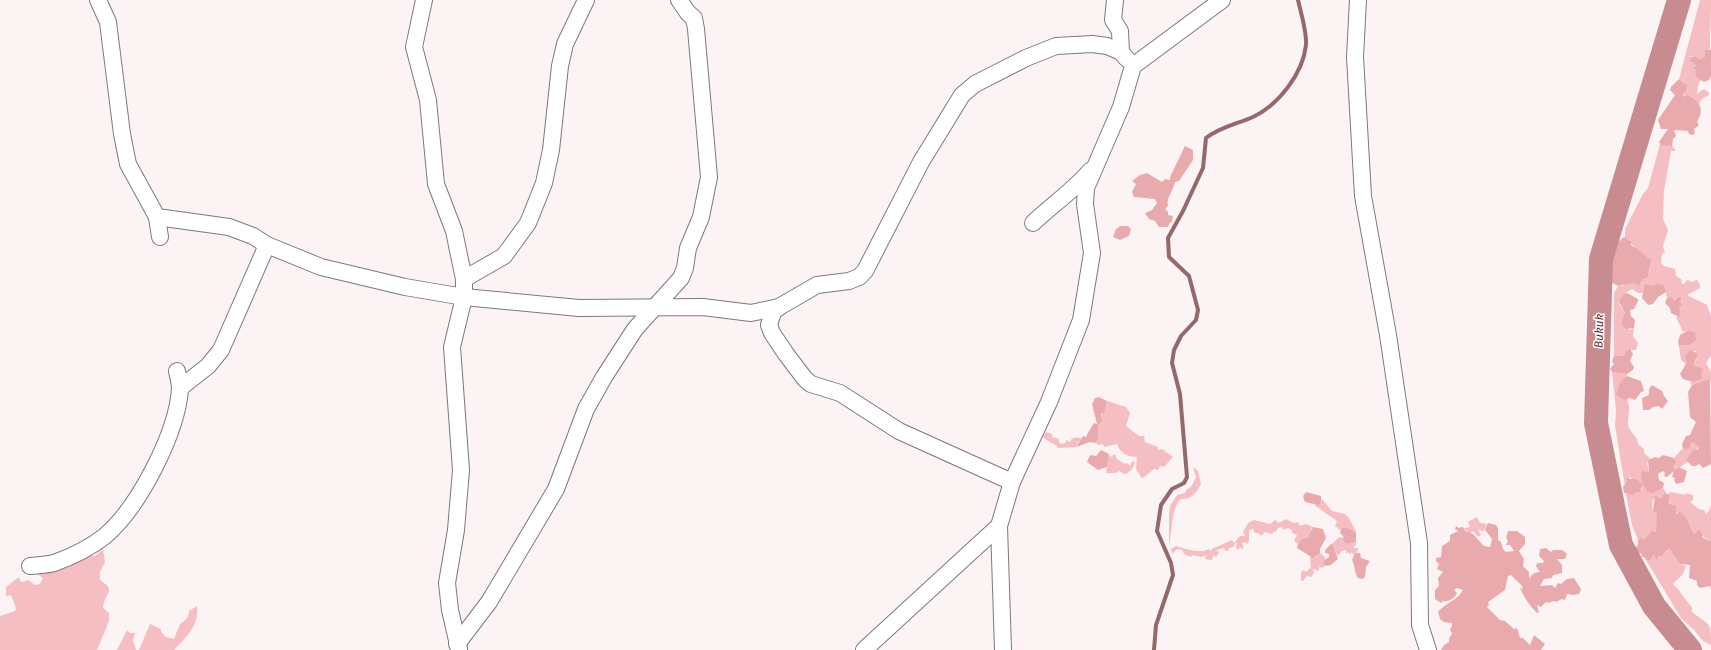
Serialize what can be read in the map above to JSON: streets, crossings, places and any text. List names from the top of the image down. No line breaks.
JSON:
{"water":["Bukuk"]}
